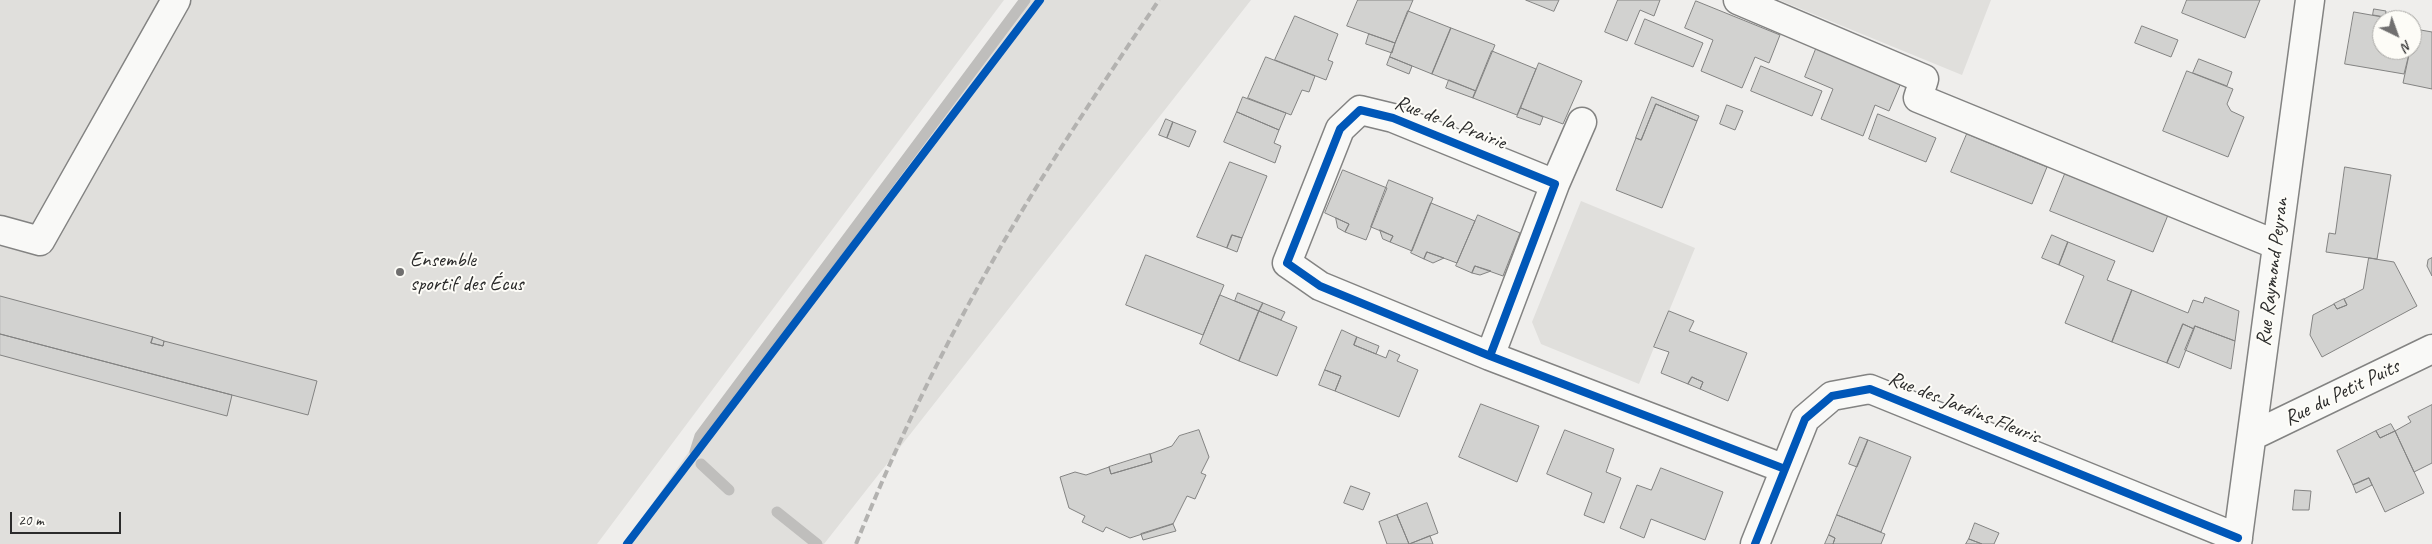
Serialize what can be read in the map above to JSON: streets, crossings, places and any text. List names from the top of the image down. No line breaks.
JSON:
{"streets":{"street":["Rue de la Prairie","Rue Raymond Peyran","Rue du Petit Puits","Rue des Jardins Fleuris"]},"crossings":[["Rue de la Prairie","Rue des Jardins Fleuris"],["Rue Raymond Peyran","Rue du Petit Puits"],["Rue Raymond Peyran","Rue des Jardins Fleuris"]],"places":["Ensemble sportif des Écus"],"scale_bar":"20 m","north":"bottom right"}
